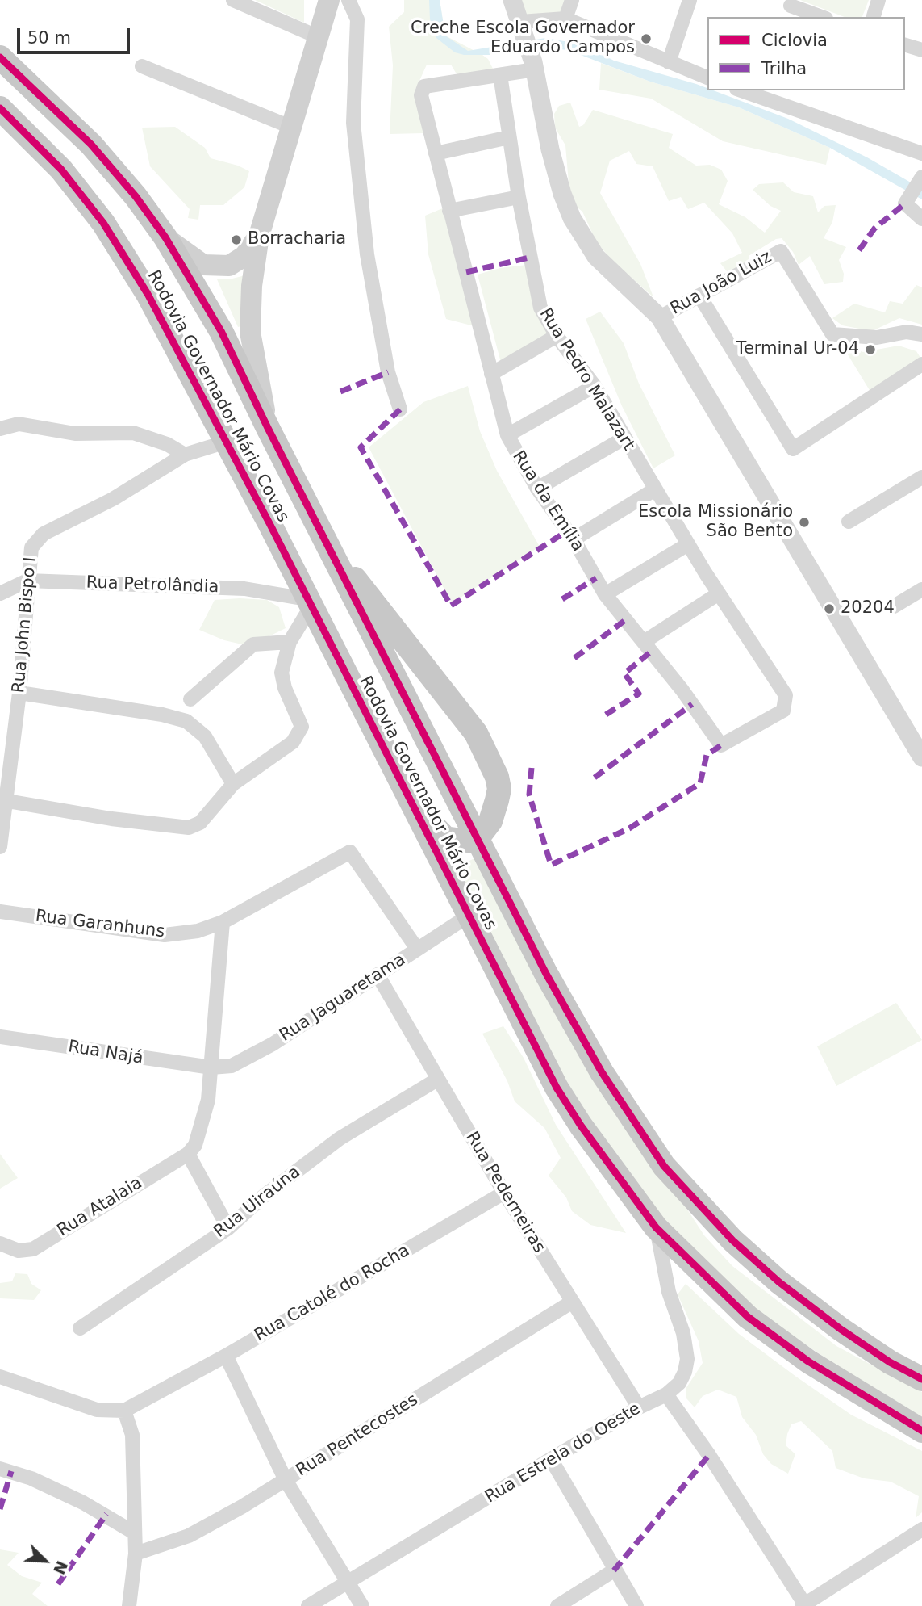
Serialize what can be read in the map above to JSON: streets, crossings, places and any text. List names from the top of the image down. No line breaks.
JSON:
{"streets":{"highway":["Rodovia Governador Mário Covas"],"street":["Rua João Luiz","Rua Pedro Malazart","Rua da Emília","Rua Petrolândia","Rua John Bispo I","Rua Garanhuns","Rua Jaguaretama","Rua Najá","Rua Pederneiras","Rua Uiraúna","Rua Atalaia","Rua Catolé do Rocha","Rua Pentecostes","Rua Estrela do Oeste"]},"crossings":[["Rua Pedro Malazart","Rua da Emília"],["Rodovia Governador Mário Covas","Rua Petrolândia"],["Rodovia Governador Mário Covas","Rua John Bispo I"],["Rodovia Governador Mário Covas","Rua Jaguaretama"],["Rodovia Governador Mário Covas","Rua Estrela do Oeste"],["Rua Petrolândia","Rua John Bispo I"],["Rua Garanhuns","Rua Jaguaretama"],["Rua Jaguaretama","Rua Najá"],["Rua Jaguaretama","Rua Pederneiras"],["Rua Pederneiras","Rua Uiraúna"],["Rua Pederneiras","Rua Catolé do Rocha"],["Rua Pederneiras","Rua Pentecostes"],["Rua Pederneiras","Rua Estrela do Oeste"]],"places":["Creche Escola Governador Eduardo Campos","Borracharia","Terminal Ur-04","Escola Missionário São Bento","20204"],"legend":["Ciclovia","Trilha"],"scale_bar":"50 m","north":"bottom right"}
